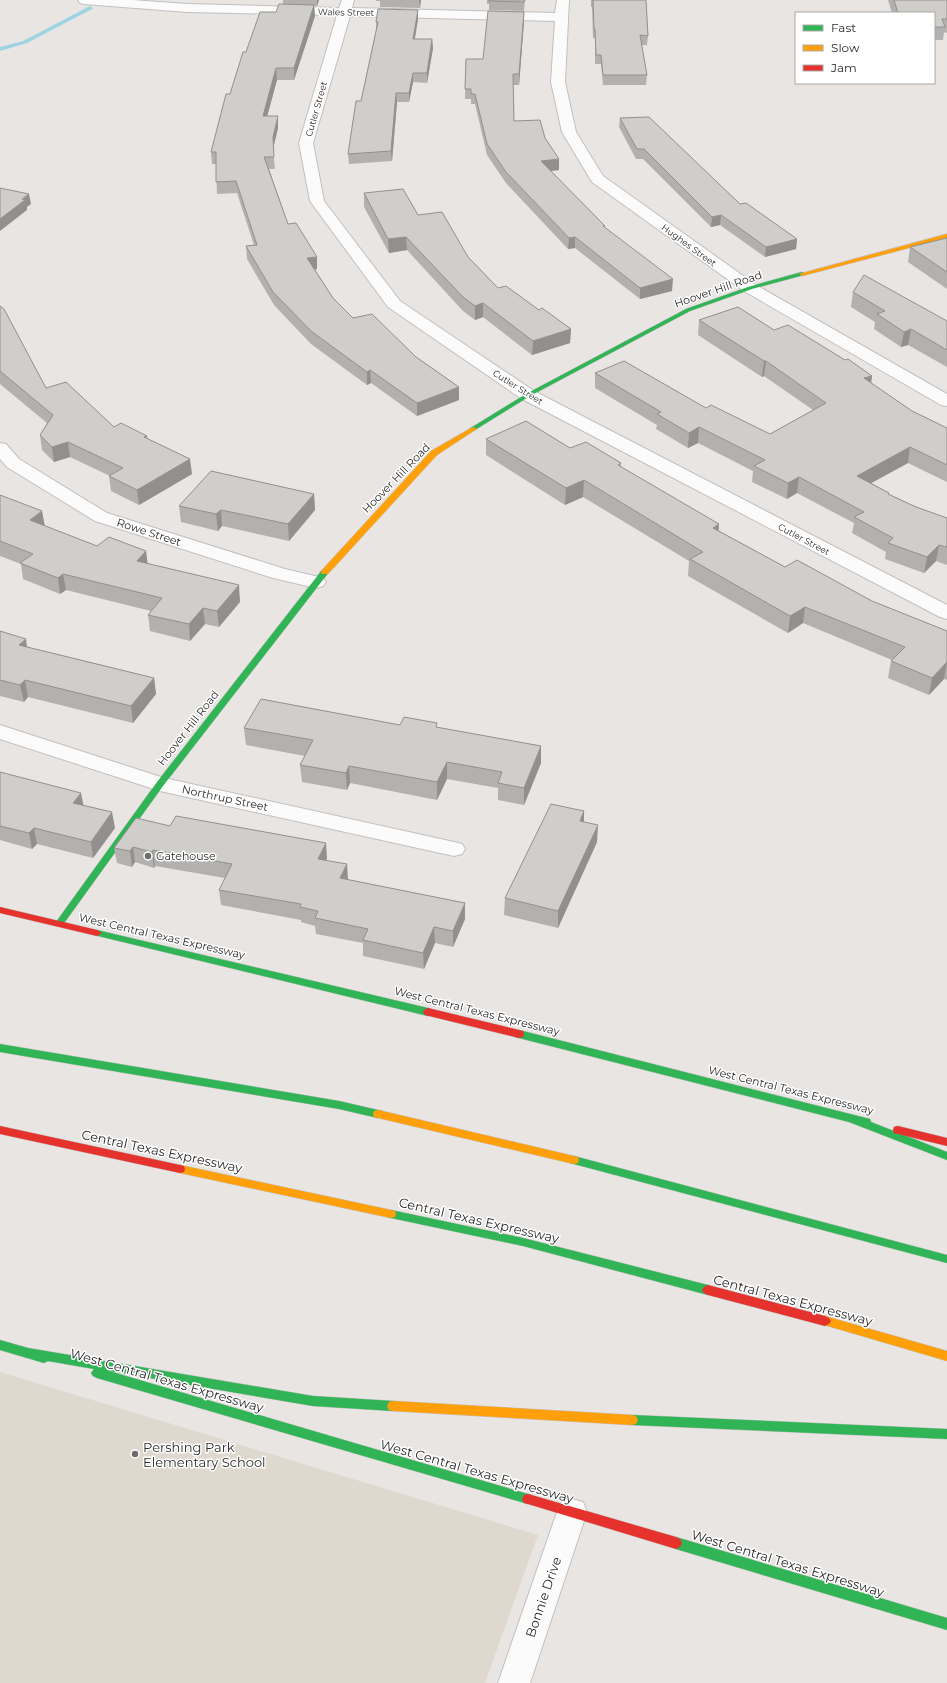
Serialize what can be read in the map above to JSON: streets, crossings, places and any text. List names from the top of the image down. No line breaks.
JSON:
{"streets":{"main road":["Hoover Hill Road","West Central Texas Expressway","Central Texas Expressway"],"street":["Wales Street","Cutler Street","Hughes Street","Rowe Street","Northrup Street","Bonnie Drive"]},"crossings":[["Wales Street","Cutler Street"],["Wales Street","Hughes Street"],["Cutler Street","Hoover Hill Road"],["Hughes Street","Hoover Hill Road"],["Hoover Hill Road","Rowe Street"],["Hoover Hill Road","Northrup Street"],["Hoover Hill Road","West Central Texas Expressway"],["West Central Texas Expressway","Bonnie Drive"]],"places":["Gatehouse","Pershing Park Elementary School"],"legend":["Fast","Slow","Jam"]}
